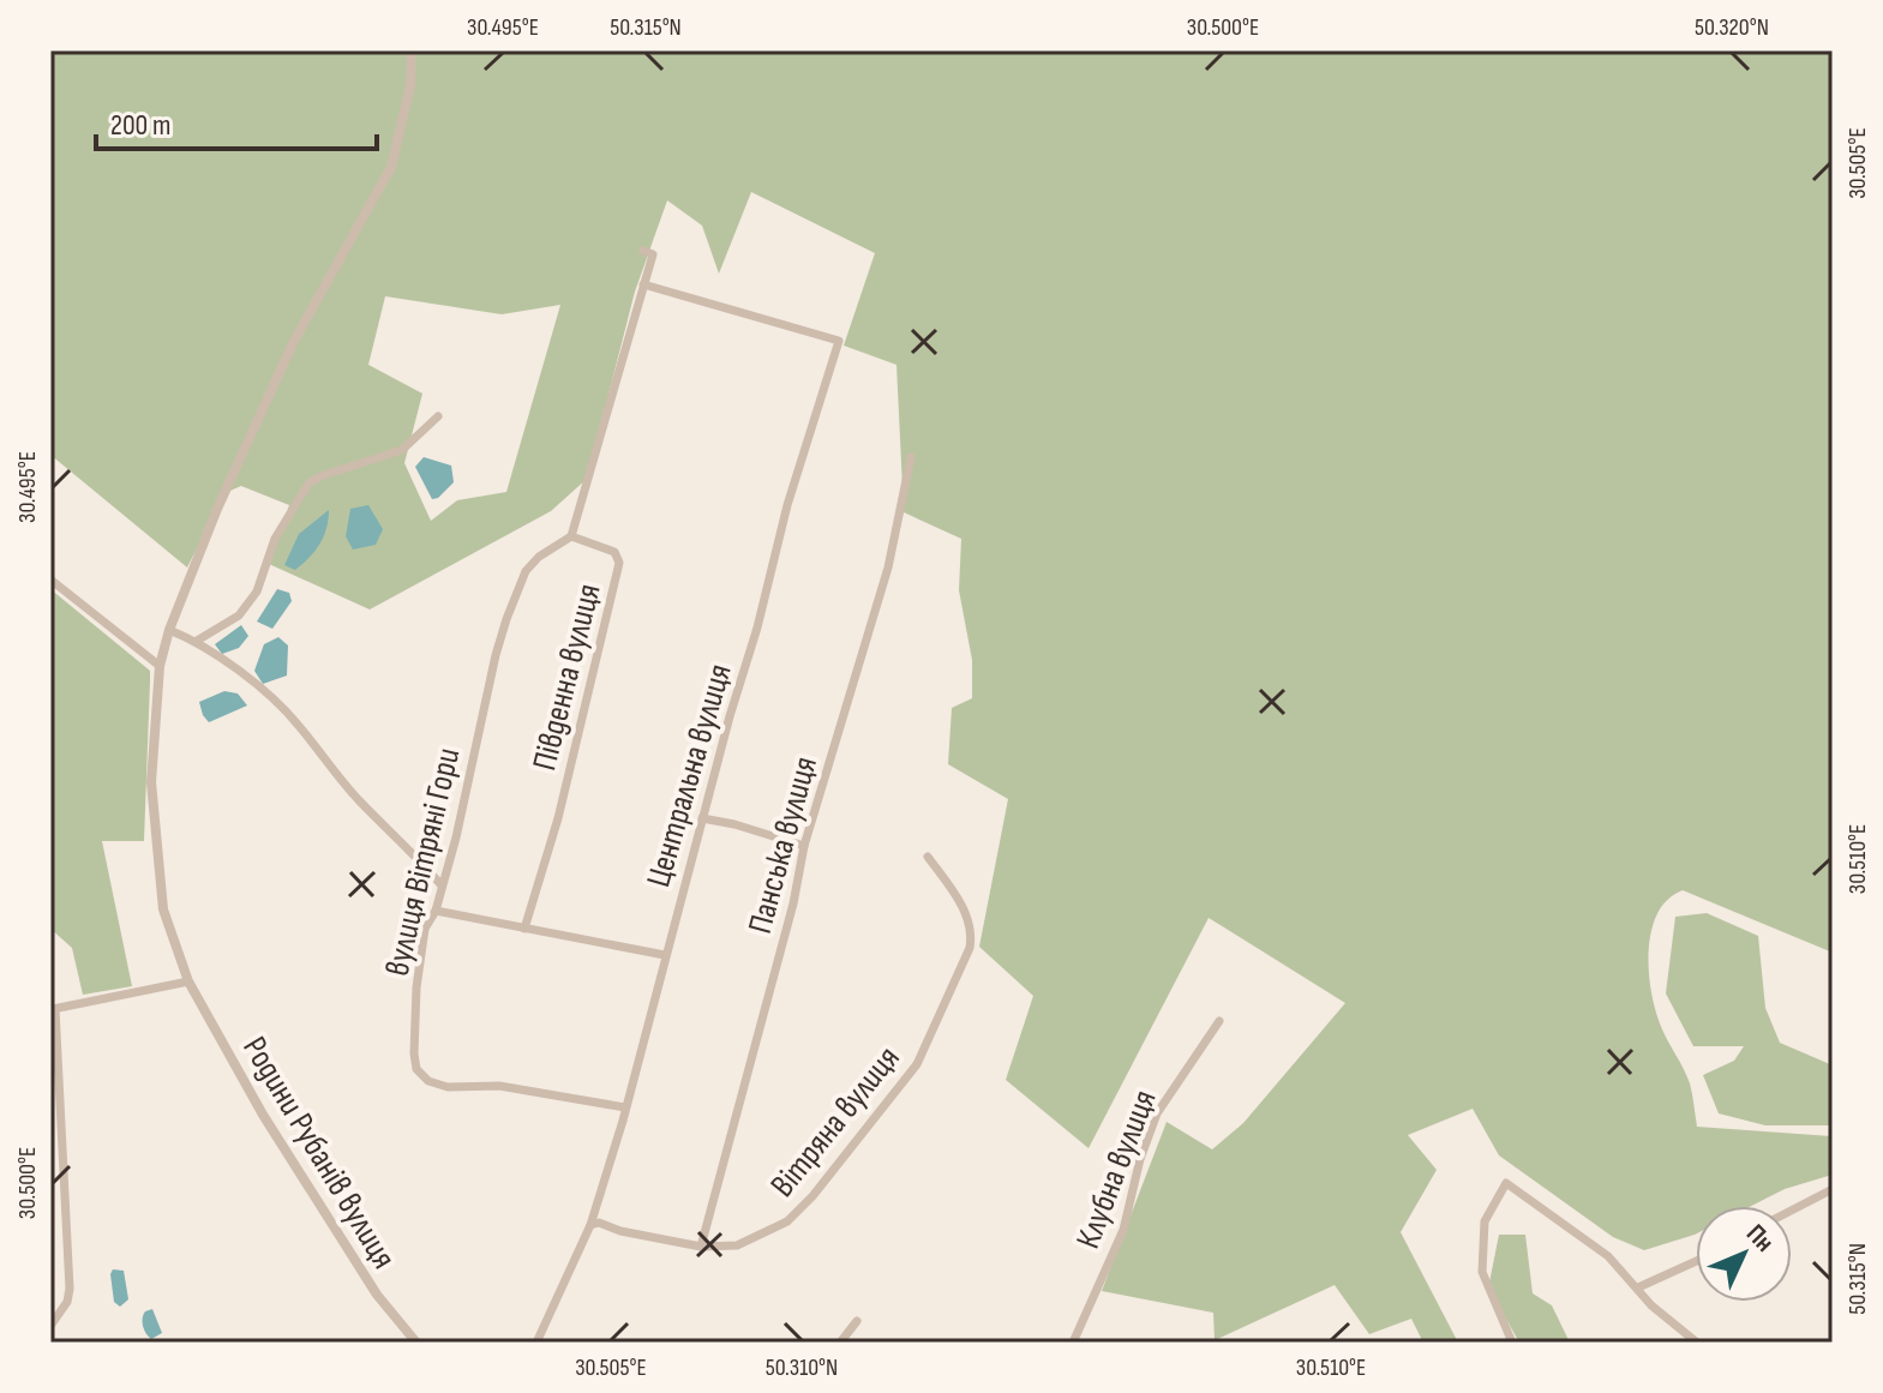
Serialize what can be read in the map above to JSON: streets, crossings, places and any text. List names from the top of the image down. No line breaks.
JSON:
{"streets":{"street":["Південна вулиця","Центральна вулиця","Панська вулиця","вулиця Вітряні Гори","Вітряна вулиця","Родини Рубанів вулиця","Клубна вулиця"]},"crossings":[["Південна вулиця","Центральна вулиця"],["Південна вулиця","вулиця Вітряні Гори"],["Центральна вулиця","вулиця Вітряні Гори"],["Центральна вулиця","Вітряна вулиця"],["Панська вулиця","Вітряна вулиця"]],"scale_bar":"200 m","north":"top right","coordinates":["30.495°E","50.315°N","30.500°E","50.320°N","30.505°E","30.510°E","50.310°N"]}
